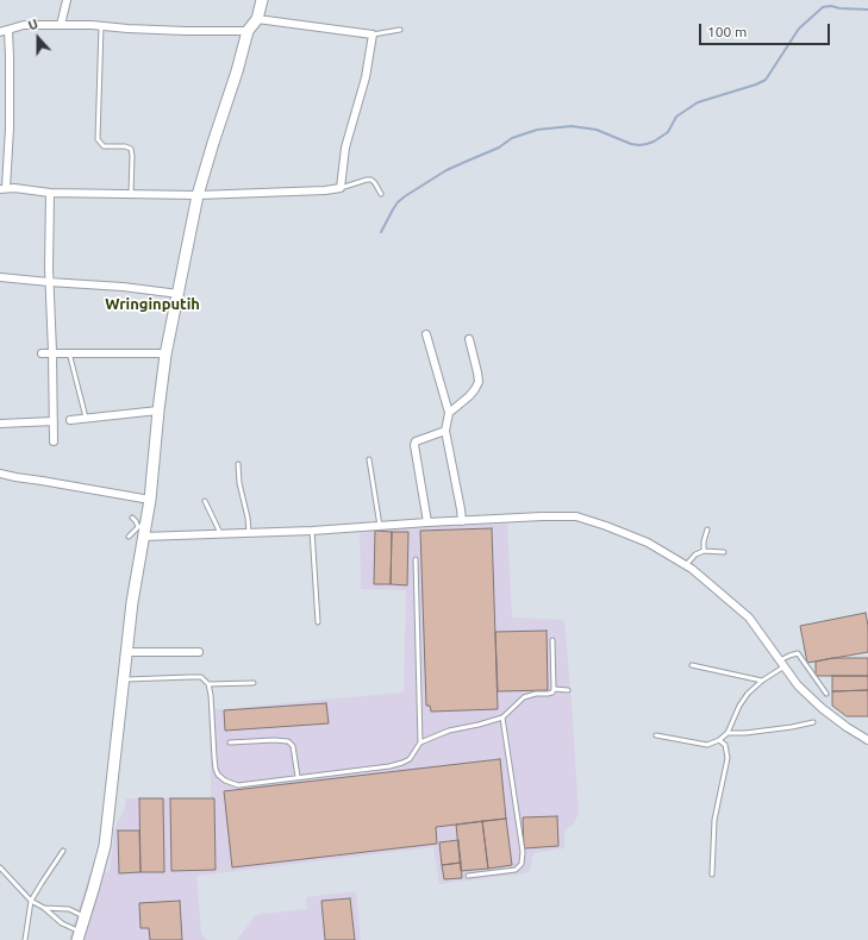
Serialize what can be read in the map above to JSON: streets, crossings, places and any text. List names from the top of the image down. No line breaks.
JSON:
{"districts":["Wringinputih"],"scale_bar":"100 m","north":"top"}
